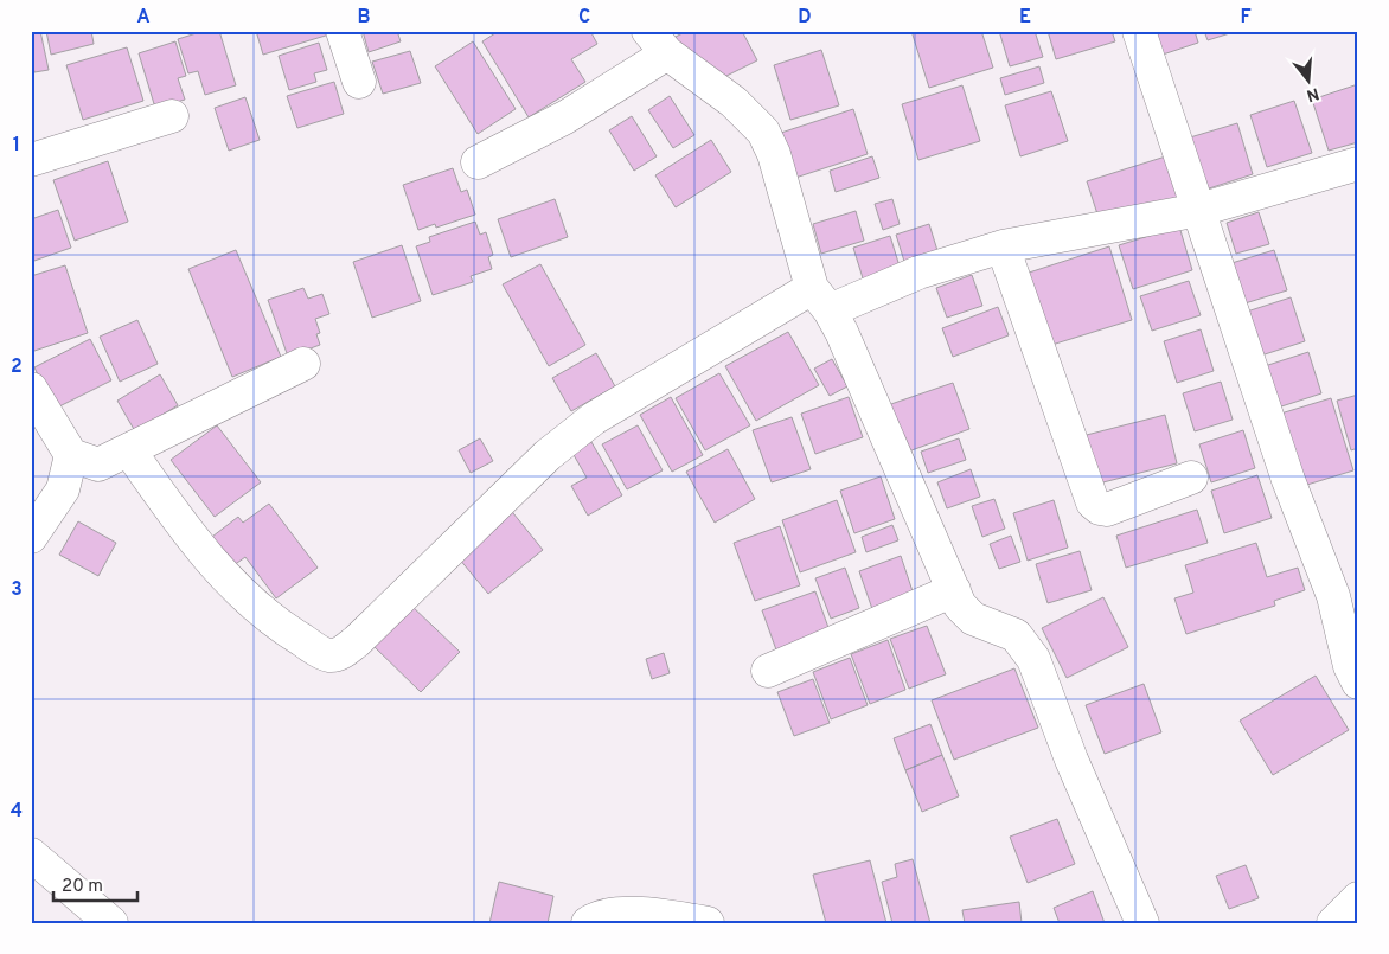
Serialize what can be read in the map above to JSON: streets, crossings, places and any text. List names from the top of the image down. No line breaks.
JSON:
{"scale_bar":"20 m","north":"bottom","grid":{"columns":["A","B","C","D","E","F"],"rows":["1","2","3","4"]}}
